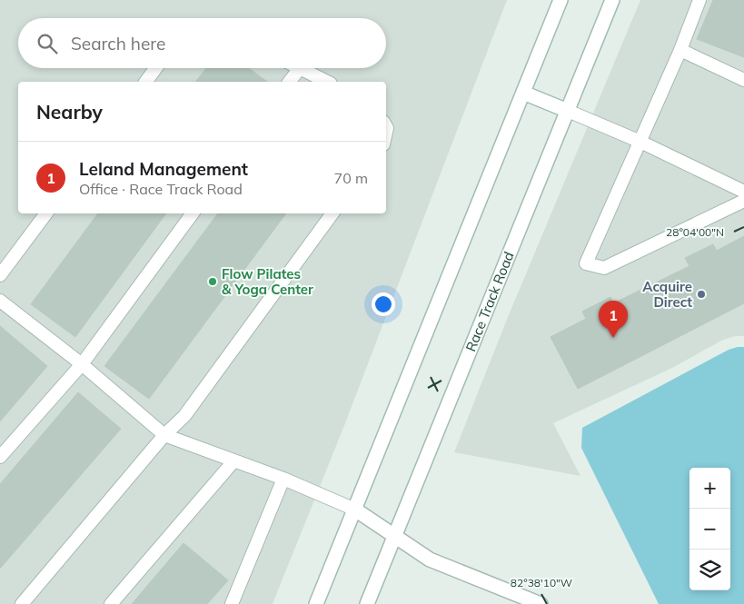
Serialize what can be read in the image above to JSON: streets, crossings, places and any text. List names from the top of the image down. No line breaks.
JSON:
{"streets":{"main road":["Race Track Road"]},"places":["Flow Pilates & Yoga Center","Acquire Direct"],"page":{"search":"Search here","heading":"Nearby","list":[{"mark":"1","name":"Leland Management","note":"Office · Race Track Road","value":"70 m"}],"pins":"1","map_buttons":["+","−"]},"coordinates":["28°04'00\"N","82°38'10\"W"]}
